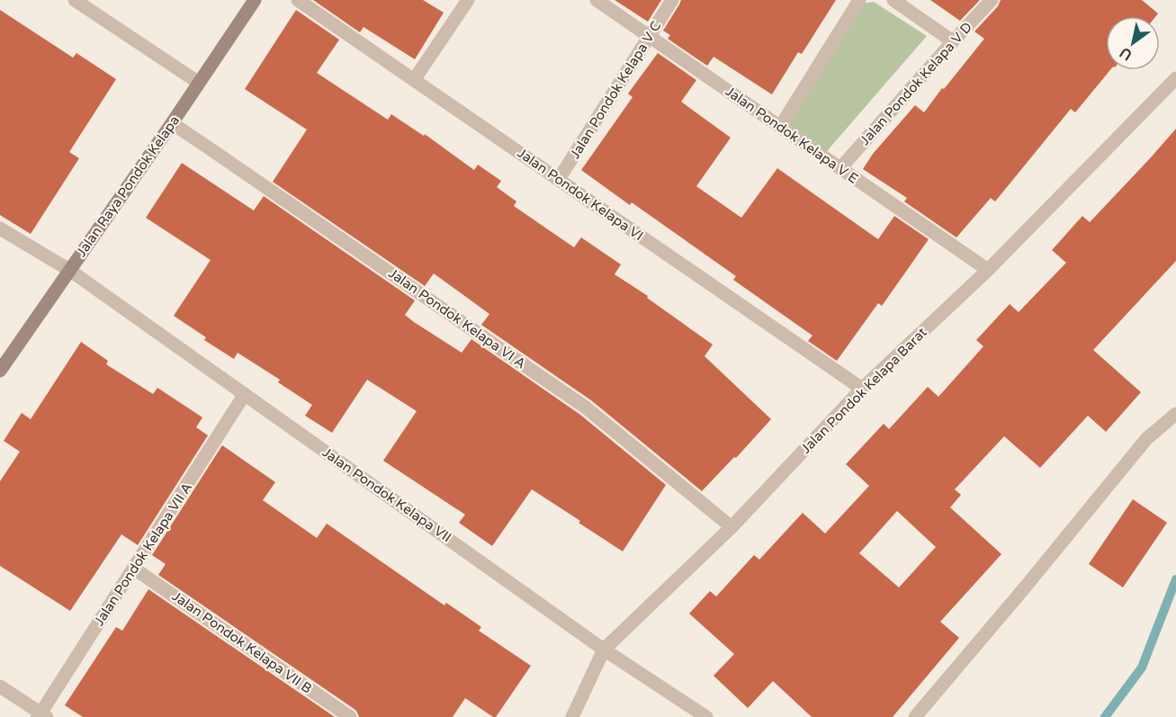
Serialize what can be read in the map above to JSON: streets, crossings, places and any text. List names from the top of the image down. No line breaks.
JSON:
{"streets":{"street":["Jalan Pondok Kelapa V D","Jalan Pondok Kelapa V C","Jalan Pondok Kelapa V E","Jalan Raya Pondok Kelapa","Jalan Pondok Kelapa VI","Jalan Pondok Kelapa VI A","Jalan Pondok Kelapa Barat","Jalan Pondok Kelapa VII","Jalan Pondok Kelapa VII A","Jalan Pondok Kelapa VII B"]},"crossings":[["Jalan Pondok Kelapa V D","Jalan Pondok Kelapa V E"],["Jalan Pondok Kelapa V C","Jalan Pondok Kelapa V E"],["Jalan Pondok Kelapa V C","Jalan Pondok Kelapa VI"],["Jalan Pondok Kelapa V E","Jalan Pondok Kelapa Barat"],["Jalan Raya Pondok Kelapa","Jalan Pondok Kelapa VI A"],["Jalan Raya Pondok Kelapa","Jalan Pondok Kelapa VII"],["Jalan Pondok Kelapa VI","Jalan Pondok Kelapa Barat"],["Jalan Pondok Kelapa VI A","Jalan Pondok Kelapa Barat"],["Jalan Pondok Kelapa Barat","Jalan Pondok Kelapa VII"],["Jalan Pondok Kelapa VII","Jalan Pondok Kelapa VII A"],["Jalan Pondok Kelapa VII A","Jalan Pondok Kelapa VII B"]],"north":"bottom left"}
